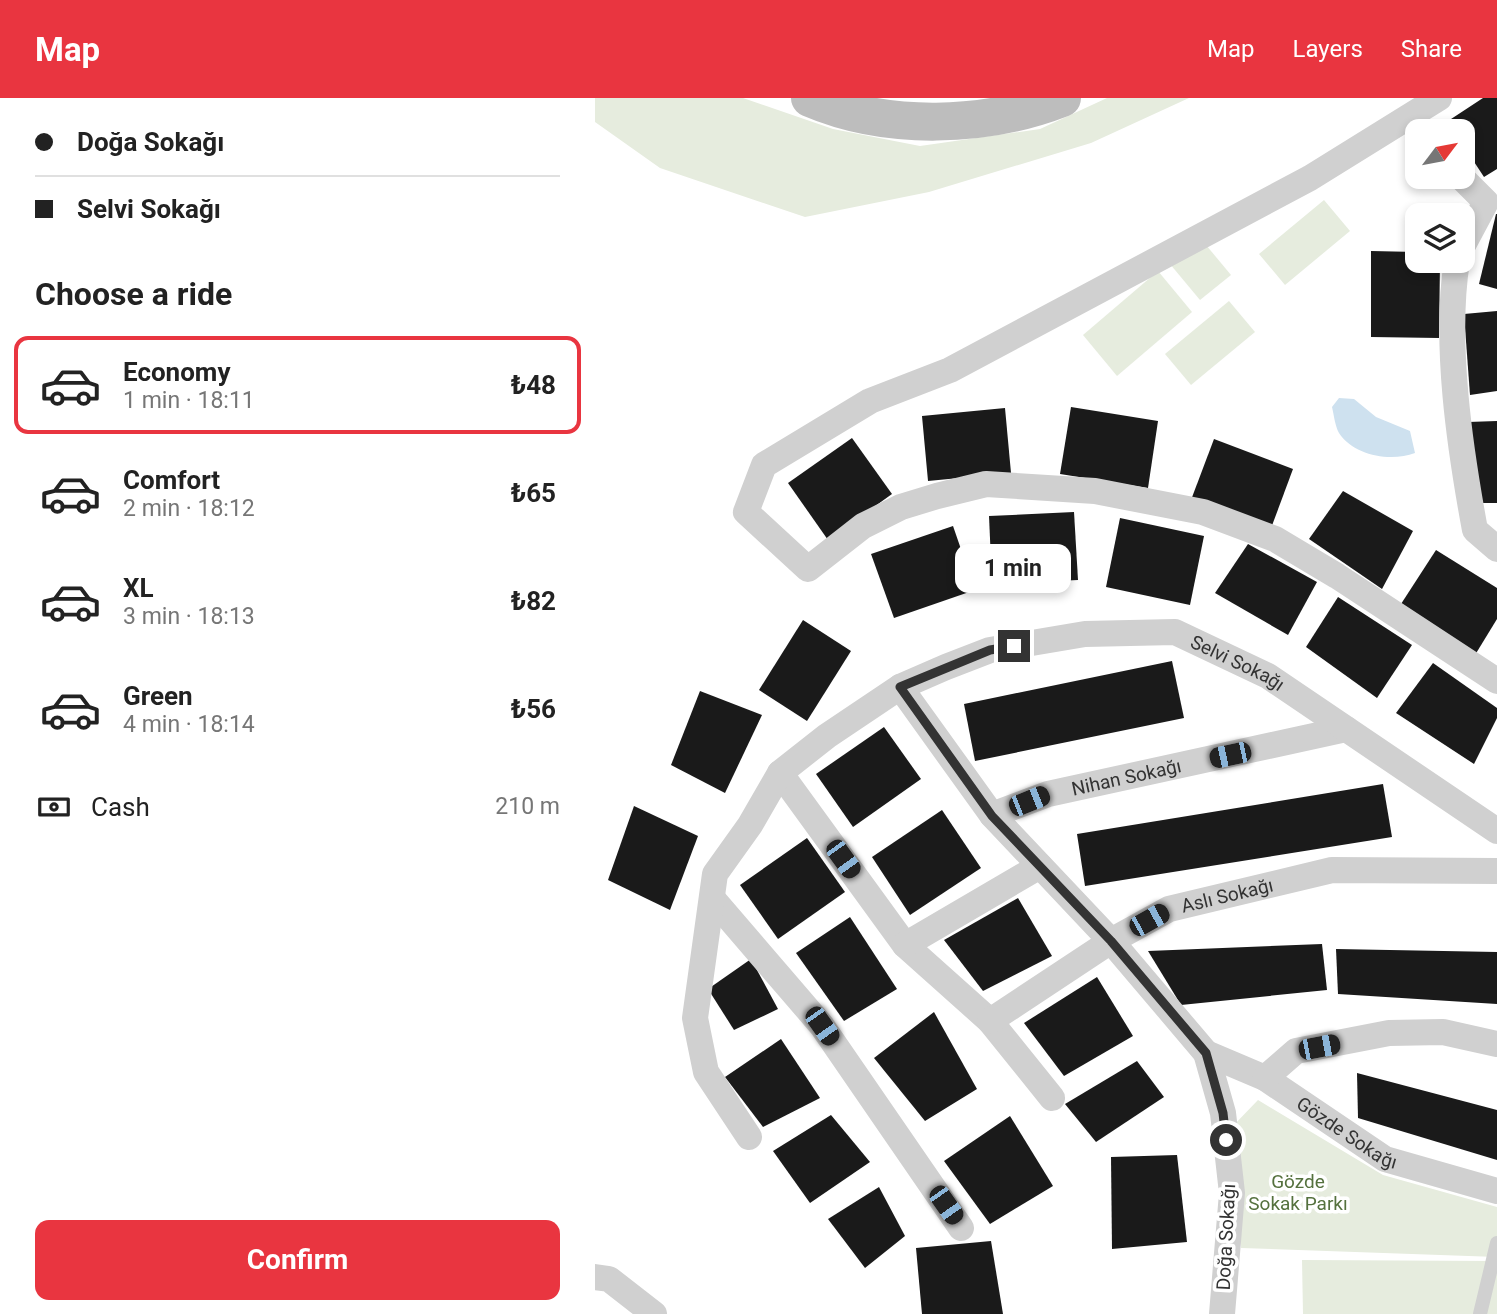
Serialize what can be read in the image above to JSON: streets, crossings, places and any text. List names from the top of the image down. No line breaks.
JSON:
{"streets":{"street":["Selvi Sokağı","Nihan Sokağı","Aslı Sokağı","Gözde Sokağı","Doğa Sokağı"]},"crossings":[["Selvi Sokağı","Nihan Sokağı"],["Selvi Sokağı","Doğa Sokağı"],["Nihan Sokağı","Doğa Sokağı"],["Aslı Sokağı","Doğa Sokağı"],["Gözde Sokağı","Doğa Sokağı"]],"parks":["Gözde Sokak Parkı"],"north":"top right","page":{"header":"Map","nav":["Map","Layers","Share"],"banner":["Doğa Sokağı","Selvi Sokağı"],"heading":"Choose a ride","list":[{"name":"Economy","note":"1 min · 18:11","value":"₺48"},{"name":"Comfort","note":"2 min · 18:12","value":"₺65"},{"name":"XL","note":"3 min · 18:13","value":"₺82"},{"name":"Green","note":"4 min · 18:14","value":"₺56"}],"bubble":"1 min","pay":["Cash","210 m"],"buttons":"Confirm"}}
